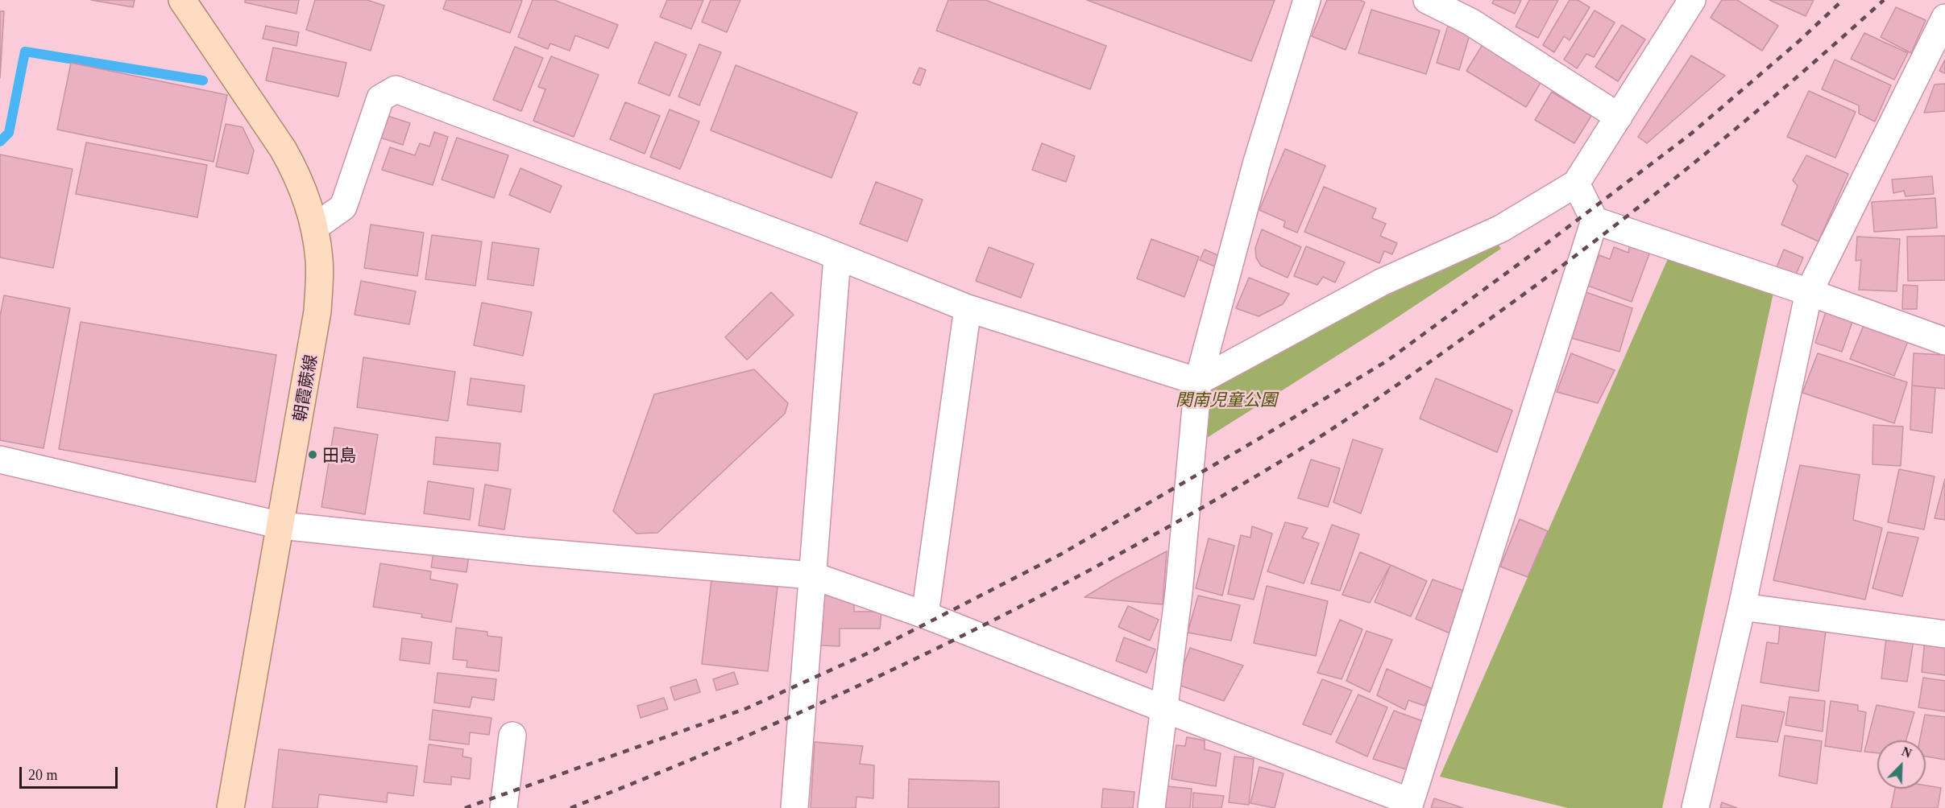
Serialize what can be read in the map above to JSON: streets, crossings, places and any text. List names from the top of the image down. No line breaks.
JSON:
{"streets":{"main road":["朝霞蕨線"]},"parks":["関南児童公園"],"places":["田島"],"scale_bar":"20 m","north":"top right"}
